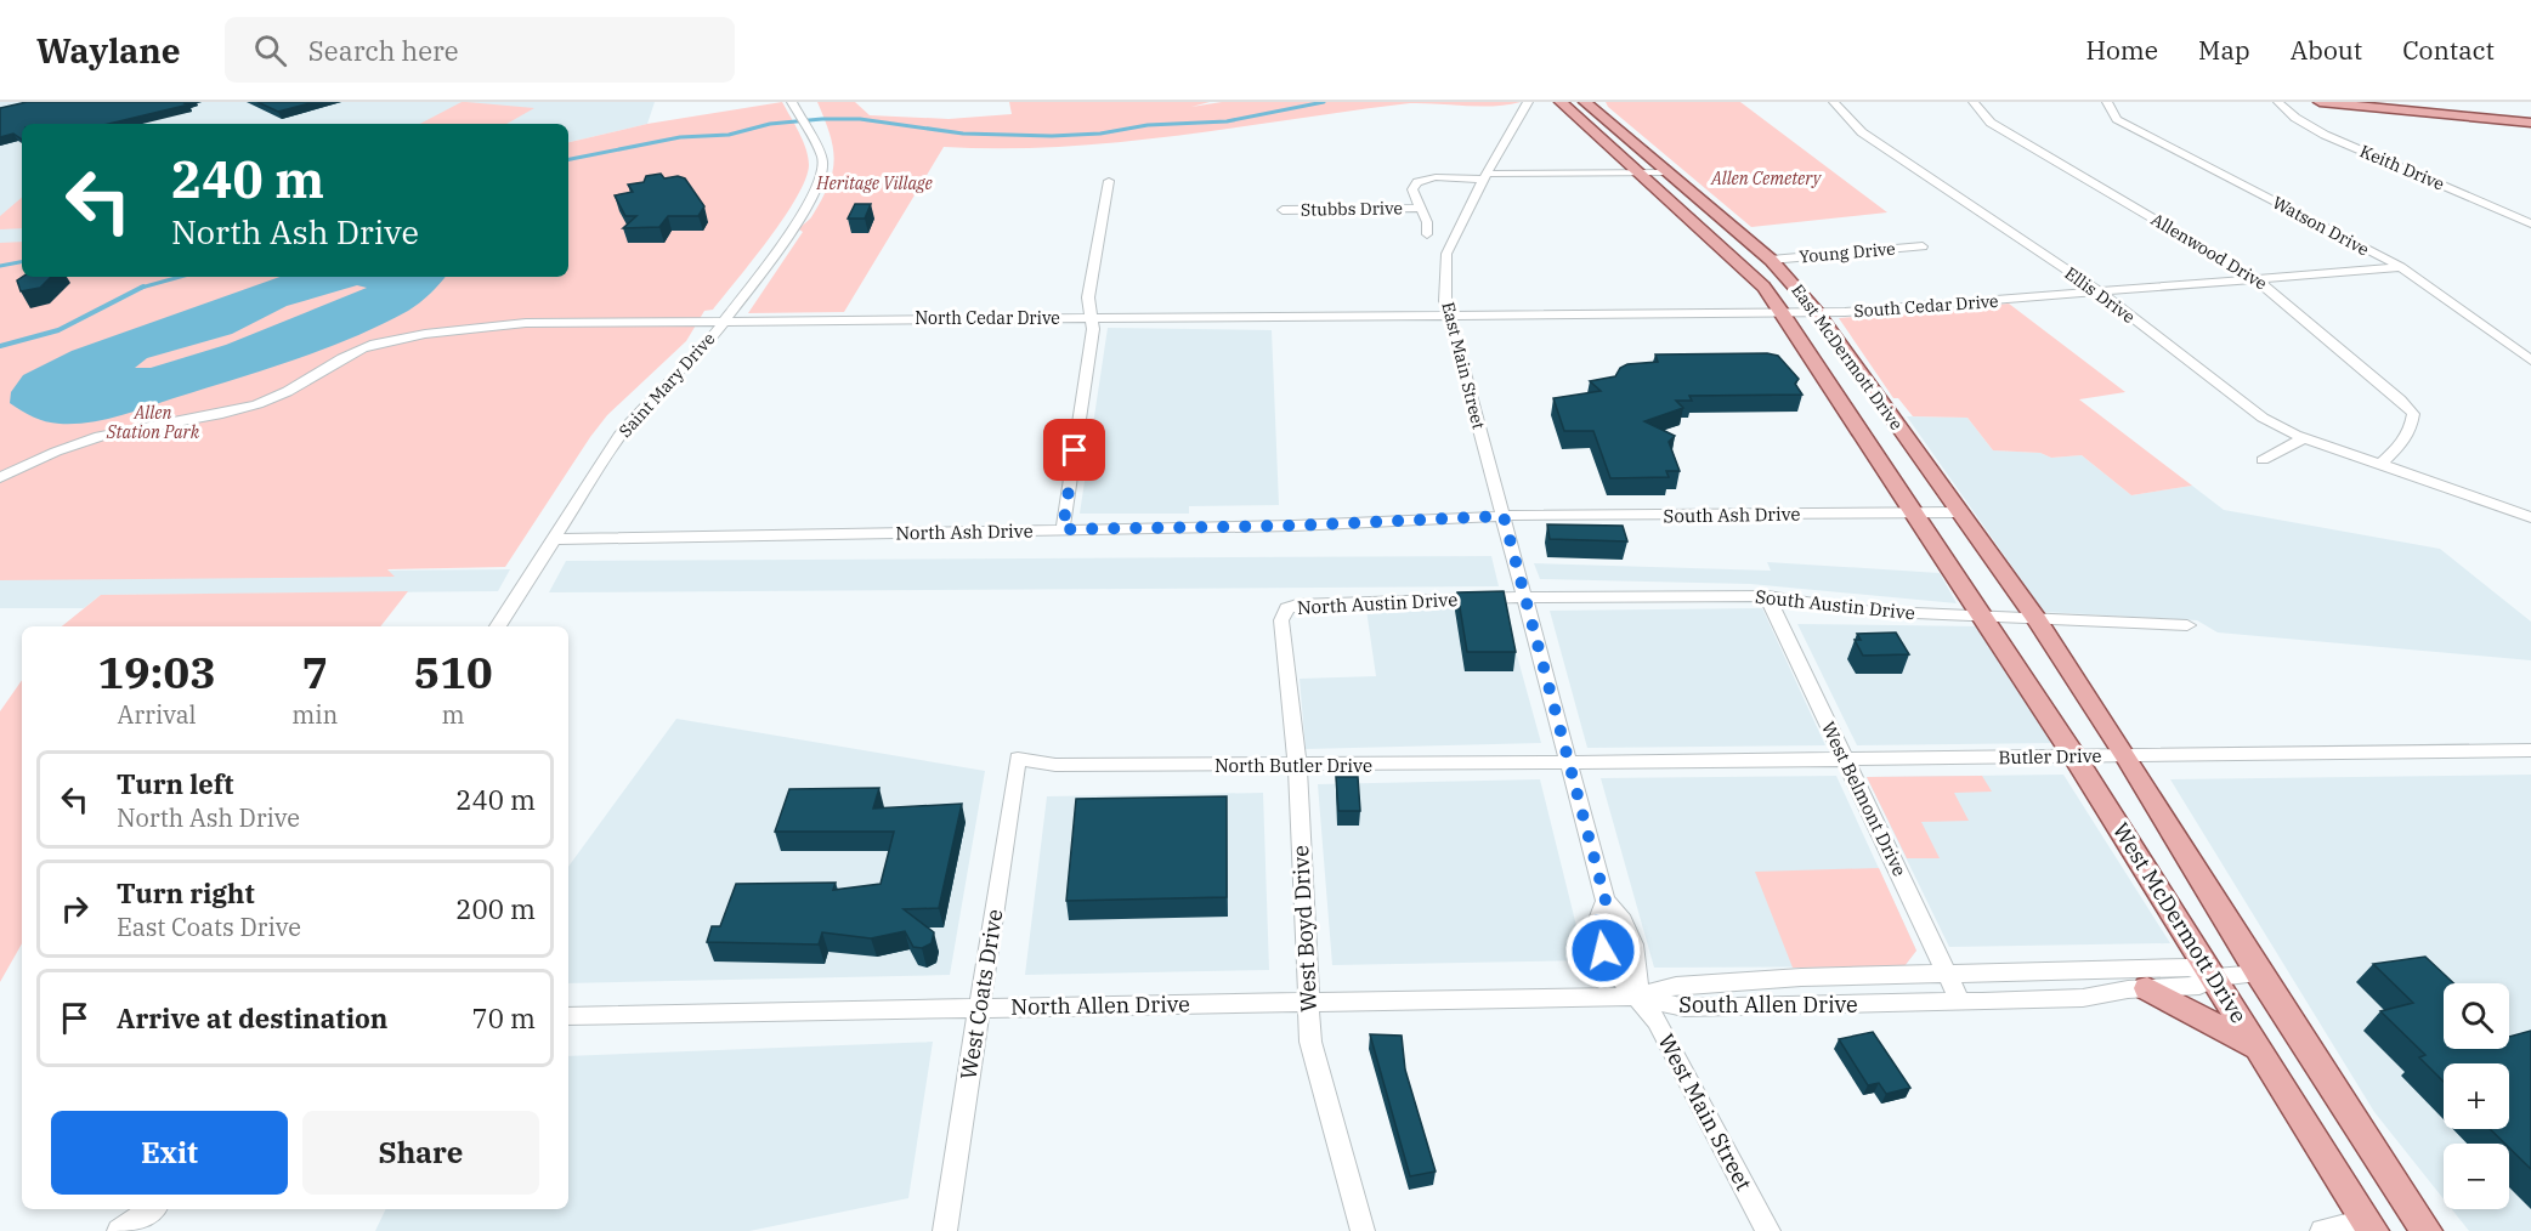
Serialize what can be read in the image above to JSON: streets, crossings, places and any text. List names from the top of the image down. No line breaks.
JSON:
{"streets":{"main road":["East McDermott Drive","West McDermott Drive"],"street":["Keith Drive","Stubbs Drive","Watson Drive","Allenwood Drive","Young Drive","Ellis Drive","South Cedar Drive","North Cedar Drive","East Main Street","Saint Mary Drive","South Ash Drive","North Ash Drive","North Austin Drive","South Austin Drive","Butler Drive","North Butler Drive","West Belmont Drive","West Boyd Drive","West Coats Drive","South Allen Drive","North Allen Drive","West Main Street"]},"crossings":[["Watson Drive","South Cedar Drive"],["Allenwood Drive","Ellis Drive"],["Allenwood Drive","South Cedar Drive"],["Young Drive","East McDermott Drive"],["Ellis Drive","South Cedar Drive"],["South Cedar Drive","North Cedar Drive"],["South Cedar Drive","East McDermott Drive"],["South Cedar Drive","East Main Street"],["North Cedar Drive","East Main Street"],["North Cedar Drive","Saint Mary Drive"],["East McDermott Drive","South Ash Drive"],["East McDermott Drive","South Austin Drive"],["East McDermott Drive","West McDermott Drive"],["East Main Street","South Ash Drive"],["East Main Street","North Ash Drive"],["East Main Street","West Main Street"],["Saint Mary Drive","North Ash Drive"],["South Ash Drive","North Ash Drive"],["South Ash Drive","West Main Street"],["North Ash Drive","West Main Street"],["North Austin Drive","South Austin Drive"],["North Austin Drive","West Boyd Drive"],["North Austin Drive","West Main Street"],["South Austin Drive","West Belmont Drive"],["South Austin Drive","West McDermott Drive"],["South Austin Drive","West Main Street"],["Butler Drive","North Butler Drive"],["Butler Drive","West Belmont Drive"],["Butler Drive","West McDermott Drive"],["Butler Drive","West Main Street"],["North Butler Drive","West Boyd Drive"],["North Butler Drive","West Coats Drive"],["North Butler Drive","West Main Street"],["West Belmont Drive","South Allen Drive"],["West McDermott Drive","South Allen Drive"],["West Boyd Drive","North Allen Drive"],["West Coats Drive","North Allen Drive"],["South Allen Drive","North Allen Drive"],["South Allen Drive","West Main Street"],["North Allen Drive","West Main Street"]],"parks":["Allen Cemetery","Heritage Village","Allen Station Park"],"page":{"header":"Waylane","search":"Search here","nav":["Home","Map","About","Contact"],"turn":["240 m","North Ash Drive"],"eta":["19:03","Arrival","7","min","510","m"],"list":[{"name":"Turn left","note":"North Ash Drive","value":"240 m"},{"name":"Turn right","note":"East Coats Drive","value":"200 m"},{"name":"Arrive at destination","value":"70 m"}],"map_buttons":["+","−"],"buttons":["Exit","Share"]}}
